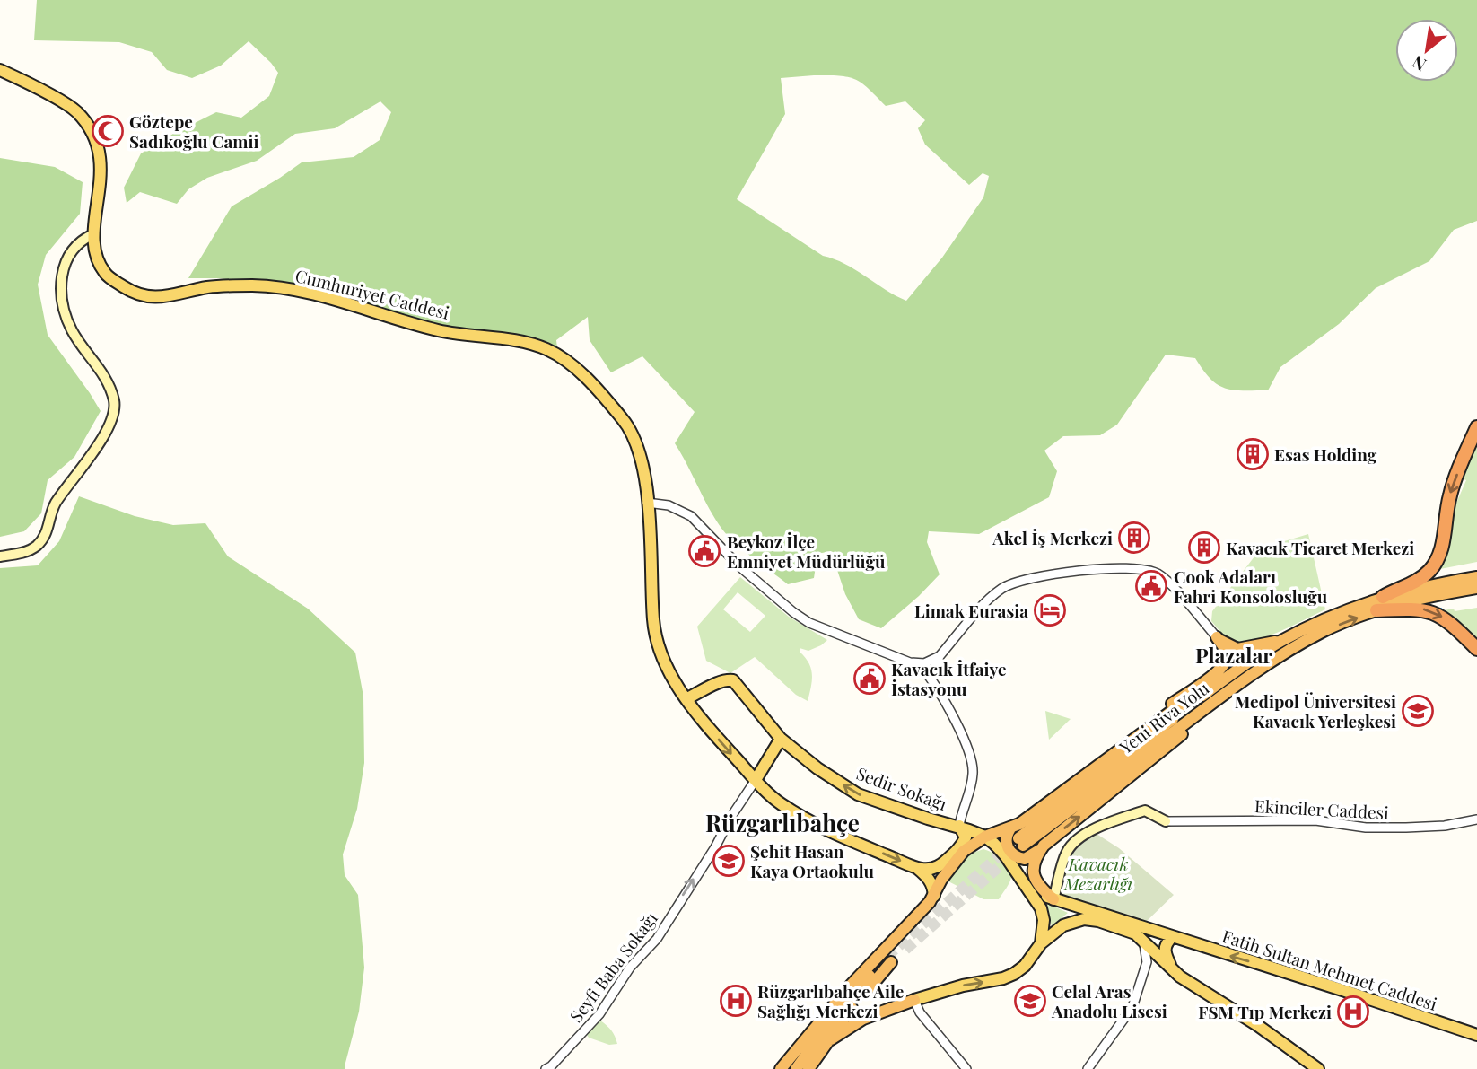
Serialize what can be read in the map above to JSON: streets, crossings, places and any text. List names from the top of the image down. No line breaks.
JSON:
{"streets":{"highway":["Yeni Riva Yolu"],"main road":["Cumhuriyet Caddesi","Sedir Sokağı","Fatih Sultan Mehmet Caddesi"],"street":["Ekinciler Caddesi","Seyfi Baba Sokağı"]},"crossings":[["Cumhuriyet Caddesi","Sedir Sokağı"],["Cumhuriyet Caddesi","Seyfi Baba Sokağı"]],"one_way":["Sedir Sokağı","Seyfi Baba Sokağı"],"districts":["Plazalar","Rüzgarlıbahçe"],"parks":["Kavacık Mezarlığı"],"places":{"mosque":["Göztepe Sadıkoğlu Camii"],"building":["Esas Holding","Akel İş Merkezi","Kavacık Ticaret Merkezi"],"public building":["Beykoz İlçe Emniyet Müdürlüğü","Cook Adaları Fahri Konsolosluğu","Kavacık İtfaiye İstasyonu"],"hotel":["Limak Eurasia"],"school or university":["Medipol Üniversitesi Kavacık Yerleşkesi","Şehit Hasan Kaya Ortaokulu","Celal Aras Anadolu Lisesi"],"hospital":["Rüzgarlıbahçe Aile Sağlığı Merkezi","FSM Tıp Merkezi"]},"north":"bottom left"}
